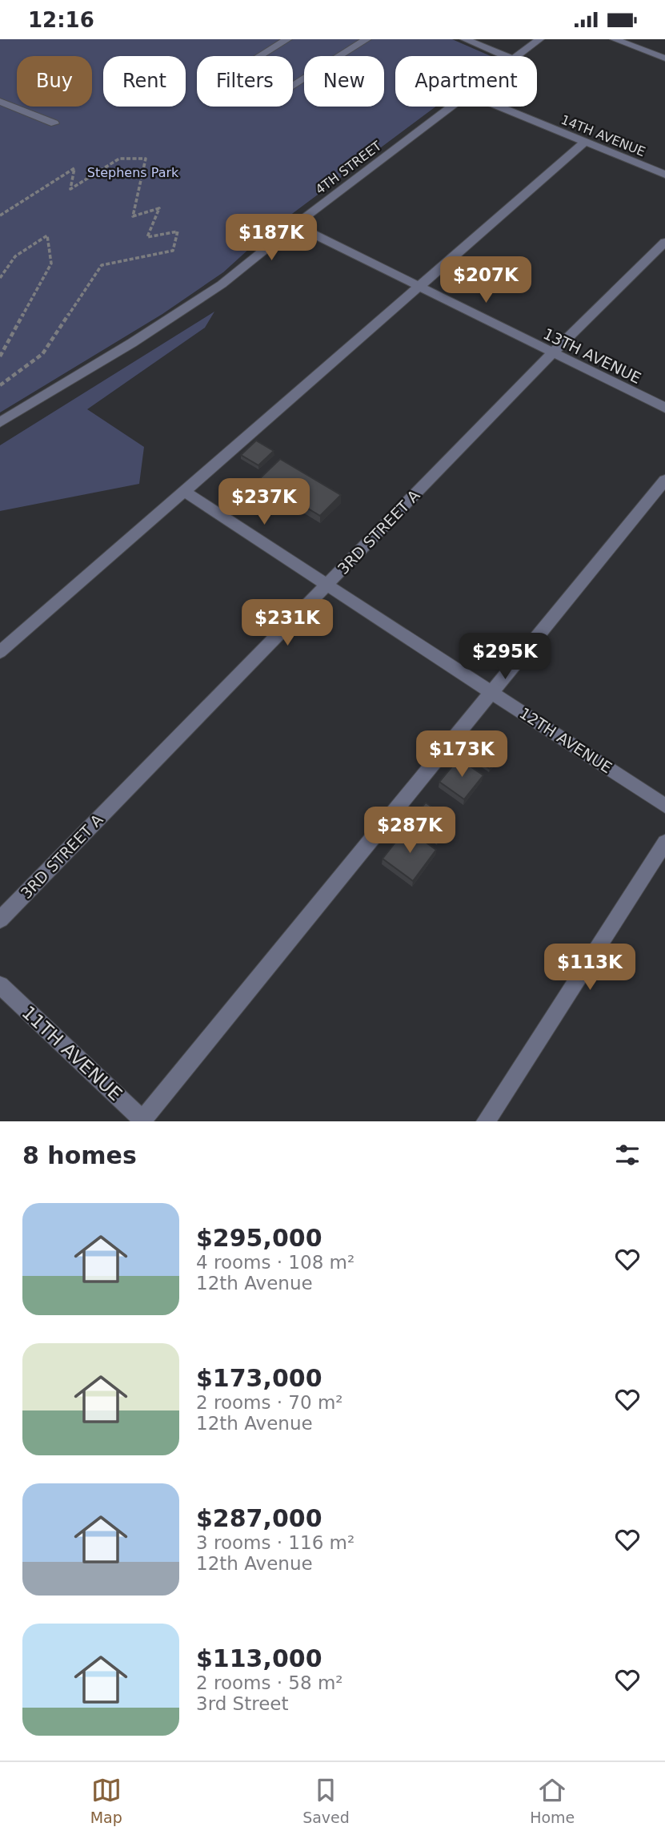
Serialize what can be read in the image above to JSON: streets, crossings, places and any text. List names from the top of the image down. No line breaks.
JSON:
{"streets":{"street":["14TH AVENUE","4TH STREET","13TH AVENUE","3RD STREET A","12TH AVENUE","11TH AVENUE"]},"crossings":[["4TH STREET","13TH AVENUE"],["13TH AVENUE","3RD STREET A"],["3RD STREET A","12TH AVENUE"]],"parks":["Stephens Park"],"page":{"status":"12:16","chip":["Buy","Rent","Filters","New","Apartment"],"price":["$187K","$207K","$237K","$231K","$295K","$173K","$287K","$113K"],"heading":"8 homes","list":[{"name":"$295,000","note":"4 rooms · 108 m² · 12th Avenue"},{"name":"$173,000","note":"2 rooms · 70 m² · 12th Avenue"},{"name":"$287,000","note":"3 rooms · 116 m² · 12th Avenue"},{"name":"$113,000","note":"2 rooms · 58 m² · 3rd Street"}],"tabs":["Map","Saved","Home"]}}
